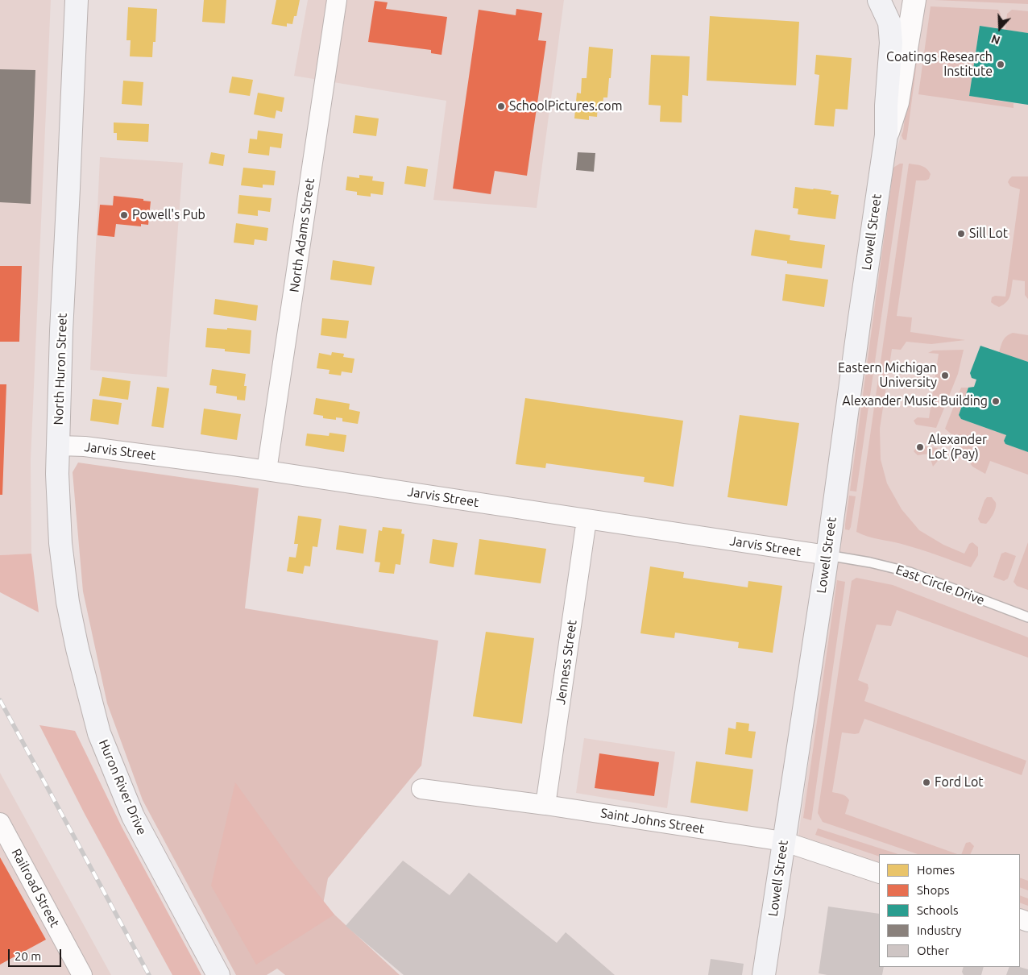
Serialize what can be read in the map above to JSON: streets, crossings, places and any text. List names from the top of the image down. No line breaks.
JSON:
{"streets":{"main road":["Lowell Street","North Huron Street","Huron River Drive"],"street":["North Adams Street","Jarvis Street","Jenness Street","Saint Johns Street","Railroad Street"],"lane":["East Circle Drive"]},"crossings":[["Lowell Street","Jarvis Street"],["Lowell Street","East Circle Drive"],["Lowell Street","Saint Johns Street"],["North Adams Street","Jarvis Street"],["North Huron Street","Jarvis Street"],["North Huron Street","Huron River Drive"],["Jarvis Street","East Circle Drive"],["Jarvis Street","Jenness Street"],["Jenness Street","Saint Johns Street"]],"places":["Coatings Research Institute","SchoolPictures.com","Powell's Pub","Sill Lot","Eastern Michigan University","Alexander Music Building","Alexander Lot (Pay)","Ford Lot"],"legend":["Homes","Shops","Schools","Industry","Other"],"scale_bar":"20 m","north":"bottom"}
